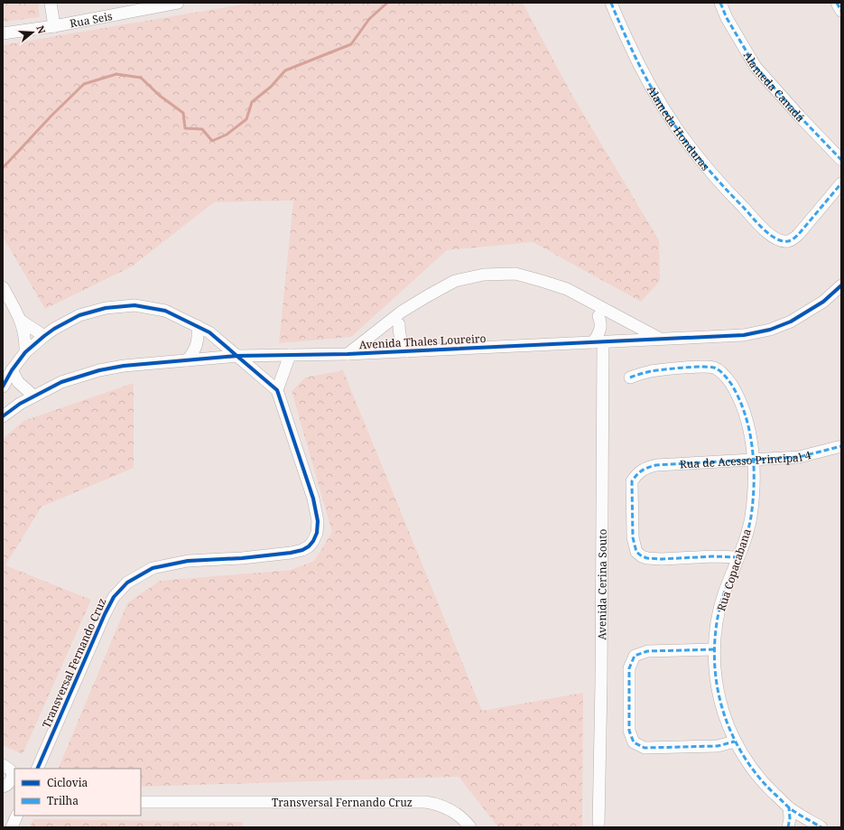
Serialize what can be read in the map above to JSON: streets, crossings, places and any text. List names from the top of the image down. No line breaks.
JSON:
{"streets":{"street":["Rua Seis","Alameda Canadá","Alameda Honduras","Avenida Thales Loureiro","Rua de Acesso Principal 4","Rua Copacabana","Avenida Cerina Souto","Transversal Fernando Cruz"]},"crossings":[["Avenida Thales Loureiro","Avenida Cerina Souto"],["Rua de Acesso Principal 4","Rua Copacabana"]],"legend":["Ciclovia","Trilha"],"north":"right"}
